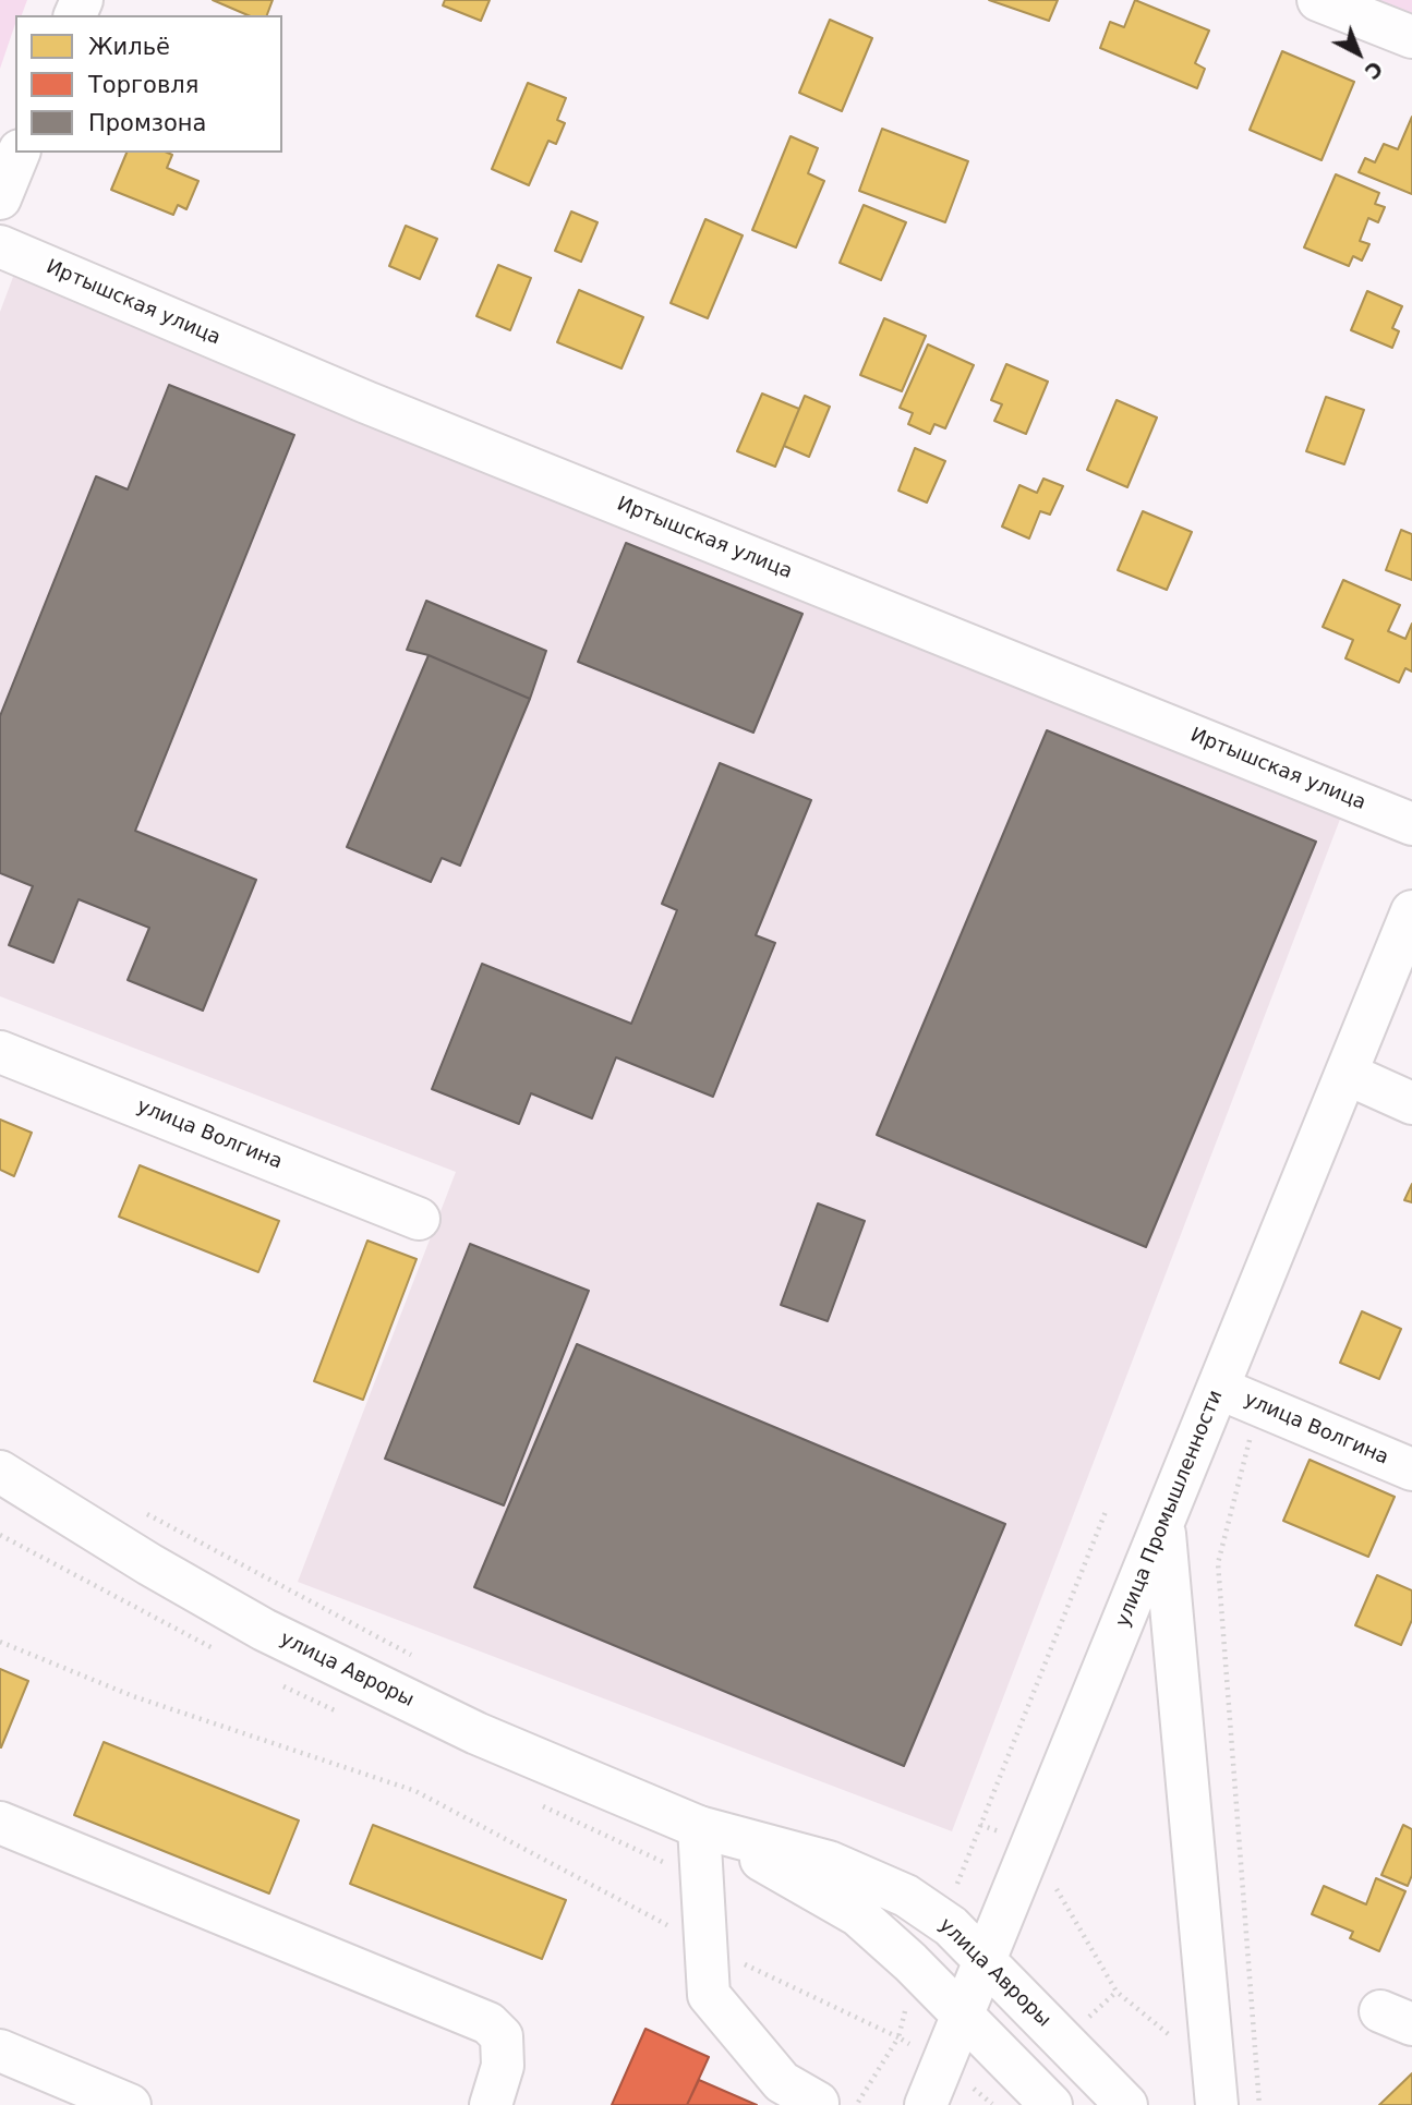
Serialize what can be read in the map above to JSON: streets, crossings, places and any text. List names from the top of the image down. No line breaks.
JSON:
{"streets":{"main road":["Иртышская улица","улица Волгина","улица Промышленности","улица Авроры"]},"crossings":[["улица Волгина","улица Промышленности"],["улица Промышленности","улица Авроры"]],"legend":["Жильё","Торговля","Промзона"],"north":"bottom right"}
